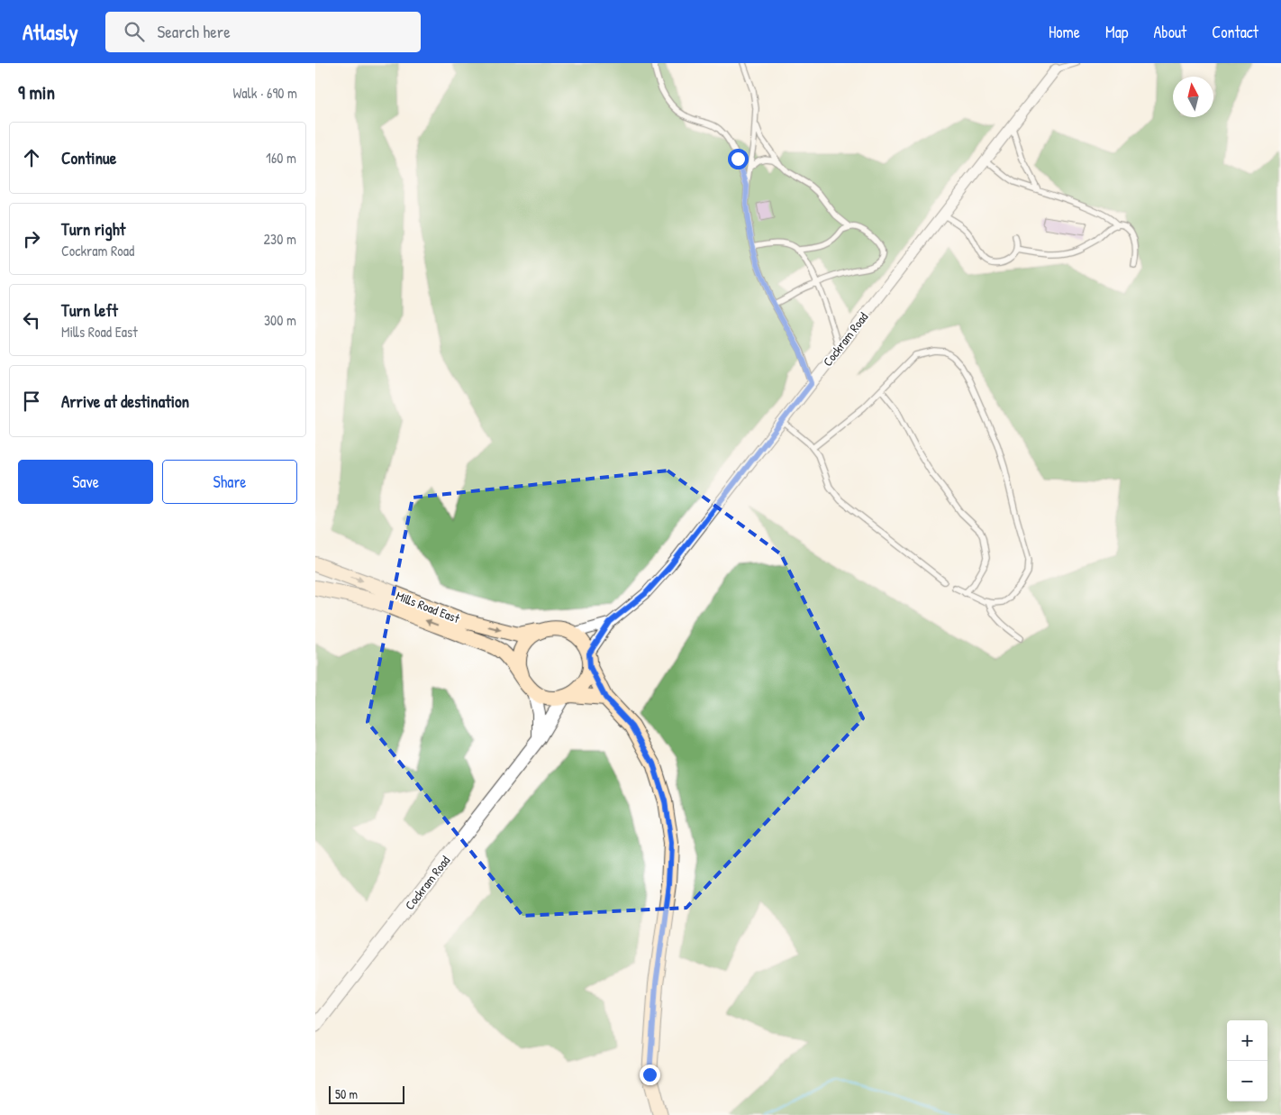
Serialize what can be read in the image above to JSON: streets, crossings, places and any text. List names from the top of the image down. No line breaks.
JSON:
{"streets":{"main road":["Mills Road East"],"street":["Cockram Road"]},"crossings":[["Cockram Road","Mills Road East"]],"scale_bar":"50 m","north":"top","page":{"header":"Atlasly","search":"Search here","nav":["Home","Map","About","Contact"],"heading":["9 min","Walk · 690 m"],"list":[["Continue","160 m"],["Turn right","Cockram Road","230 m"],["Turn left","Mills Road East","300 m"],"Arrive at destination"],"buttons":["Save","Share"],"map_buttons":["+","−"],"scale":"50 m"}}
